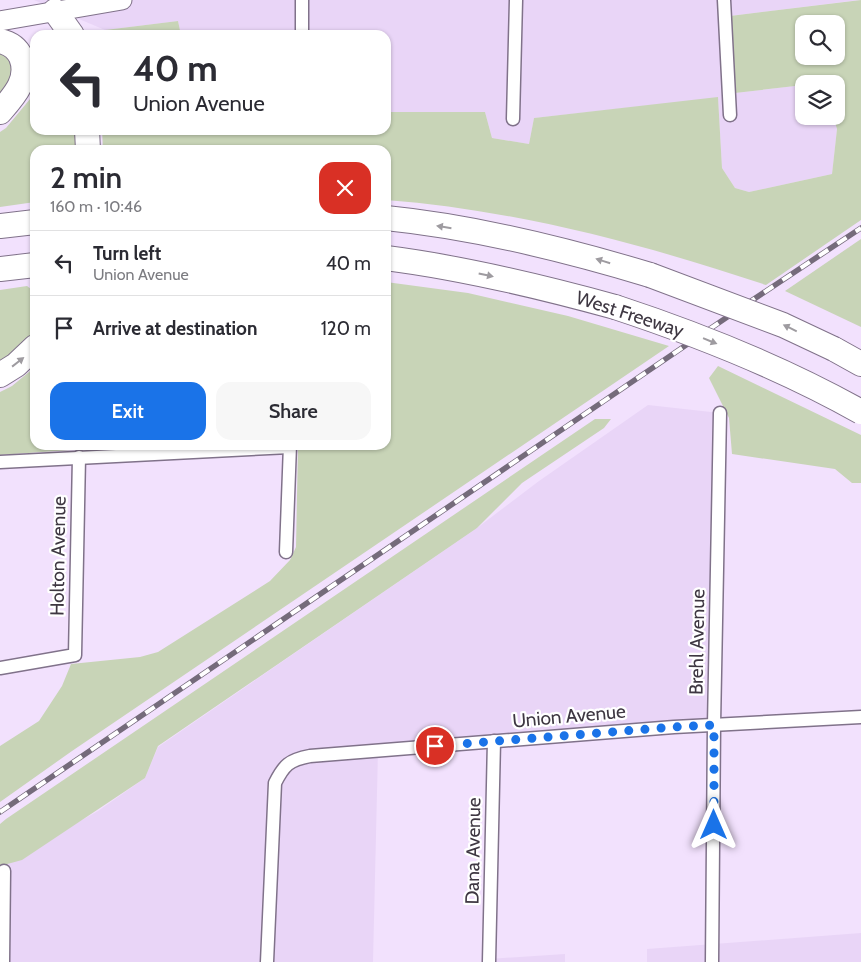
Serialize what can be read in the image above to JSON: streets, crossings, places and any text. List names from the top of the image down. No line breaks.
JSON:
{"streets":{"highway":["West Freeway"],"street":["Holton Avenue","Brehl Avenue","Union Avenue","Dana Avenue"]},"crossings":[["Brehl Avenue","Union Avenue"],["Union Avenue","Dana Avenue"]],"page":{"turn":["40 m","Union Avenue"],"heading":["2 min","160 m · 10:46"],"list":[{"name":"Turn left","note":"Union Avenue","value":"40 m"},{"name":"Arrive at destination","value":"120 m"}],"buttons":["Exit","Share"]}}
